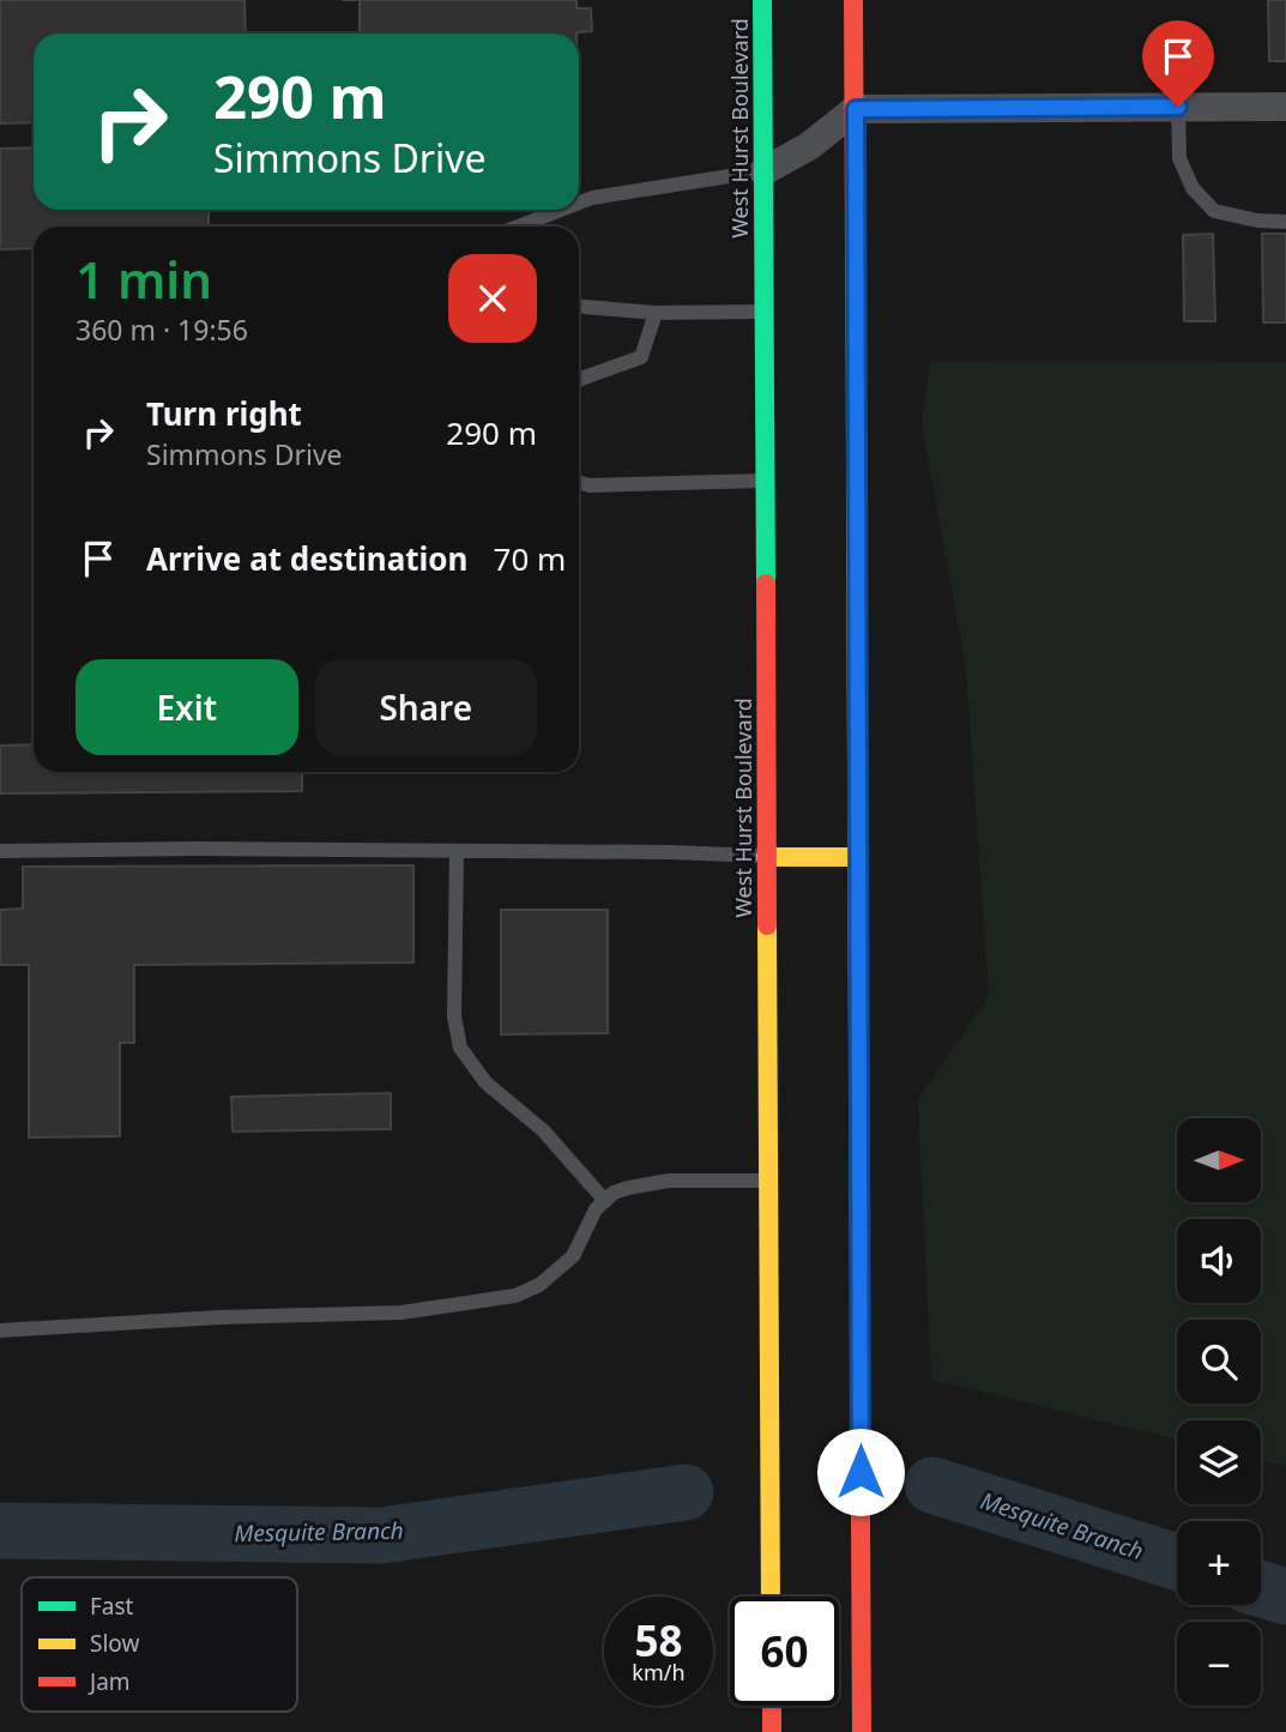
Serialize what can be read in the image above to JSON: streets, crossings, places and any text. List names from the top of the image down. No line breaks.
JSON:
{"streets":{"main road":["West Hurst Boulevard"]},"water":["Mesquite Branch"],"legend":["Fast","Slow","Jam"],"north":"right","page":{"turn":["290 m","Simmons Drive"],"heading":["1 min","360 m · 19:56"],"list":[{"name":"Turn right","note":"Simmons Drive","value":"290 m"},{"name":"Arrive at destination","value":"70 m"}],"buttons":["Exit","Share"],"map_buttons":["+","−"],"speed":"58 km/h","limit":"60"}}
